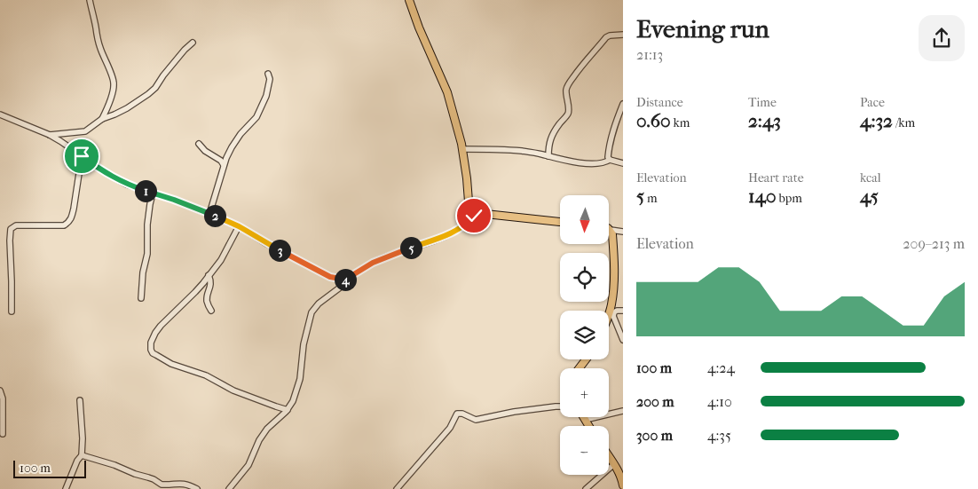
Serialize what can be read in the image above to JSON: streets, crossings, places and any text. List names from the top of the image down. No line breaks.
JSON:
{"scale_bar":"100 m","north":"bottom","page":{"heading":["Evening run","21:13"],"stats":[["Distance","0.60 km"],["Time","2:43"],["Pace","4:32 /km"],["Elevation","5 m"],["Heart rate","140 bpm"],["kcal","45"]],"pins":["1","2","5","3","4"],"map_buttons":["+","−"],"chart":["Elevation","209–213 m"],"list":[{"name":"100 m","note":"4:24"},{"name":"200 m","note":"4:10"},{"name":"300 m","note":"4:35"}],"scale":"100 m"}}
